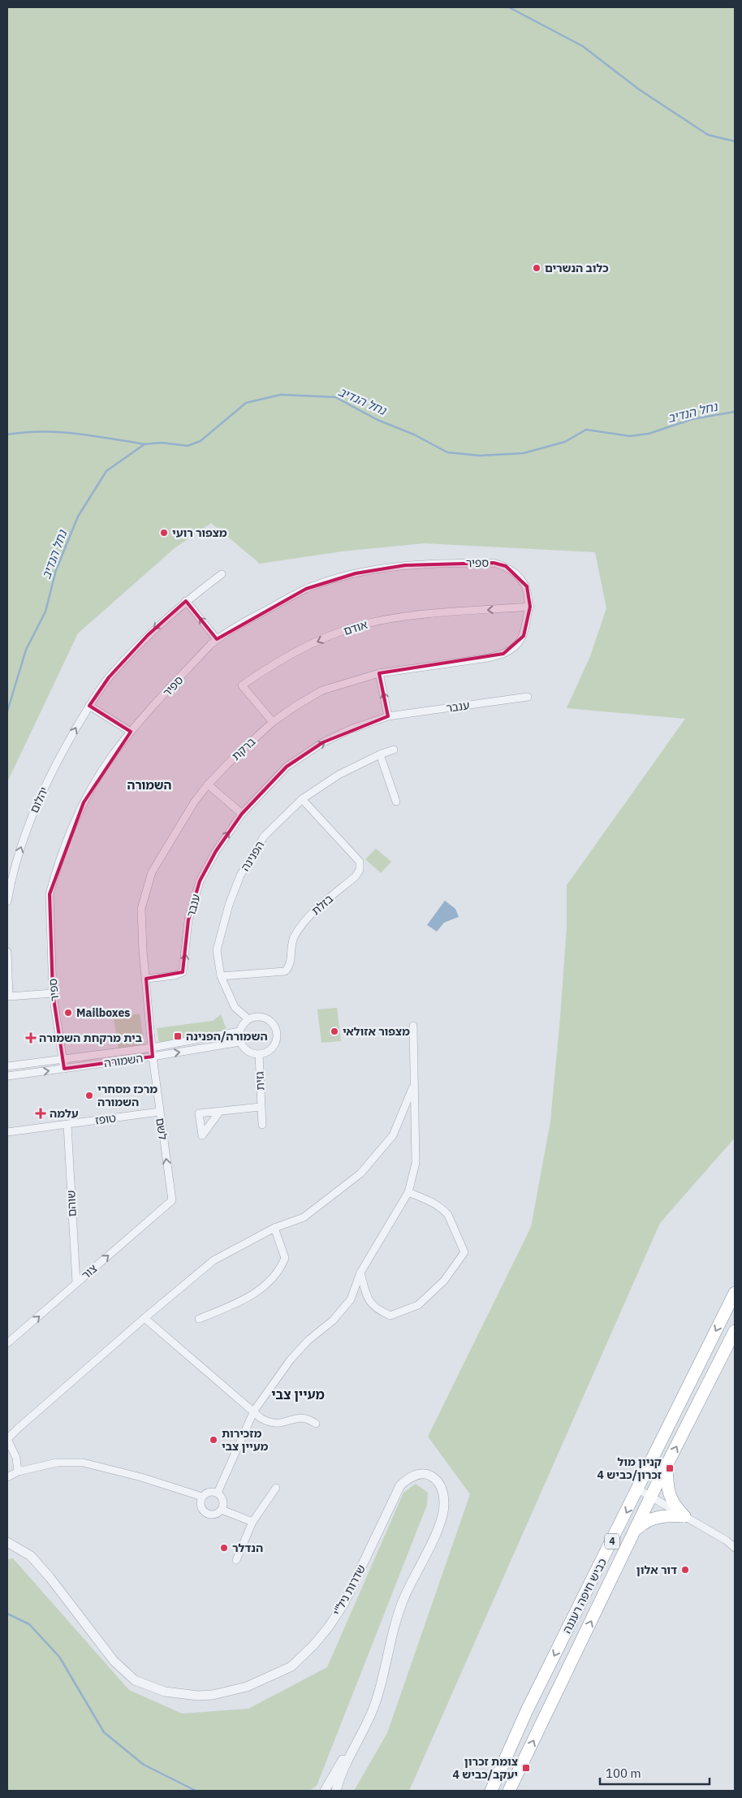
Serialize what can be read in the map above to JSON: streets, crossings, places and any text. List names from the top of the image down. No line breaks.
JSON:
{"streets":{"highway":["4","כביש חיפה רעננה"],"street":["ספיר","אודם","ענבר","ברקת","יהלום","הפנינה","בזלת","השמורה","גזית","טופז","לשם","שוהם","צור","שדרות ניל\"י"]},"crossings":[["ספיר","אודם"],["ספיר","ברקת"],["ספיר","השמורה"],["אודם","ברקת"],["ענבר","ברקת"],["ברקת","השמורה"],["ברקת","לשם"],["הפנינה","בזלת"],["הפנינה","השמורה"],["הפנינה","גזית"],["השמורה","גזית"],["השמורה","לשם"],["טופז","לשם"],["טופז","שוהם"],["לשם","צור"],["שוהם","צור"]],"one_way":["אודם","ענבר","לשם","צור"],"districts":["השמורה","מעיין צבי"],"water":["נחל הנדיב"],"places":{"other":["כלוב הנשרים","מצפור רועי","Mailboxes","מצפור אזולאי","מרכז מסחרי השמורה","מזכירות מעיין צבי","הנדלר","דור אלון"],"transit":["השמורה/הפנינה","קניון מול זכרון/כביש 4","צומת זכרון יעקב/כביש 4"],"health":["בית מרקחת השמורה","עלמה"]},"scale_bar":"100 m"}
